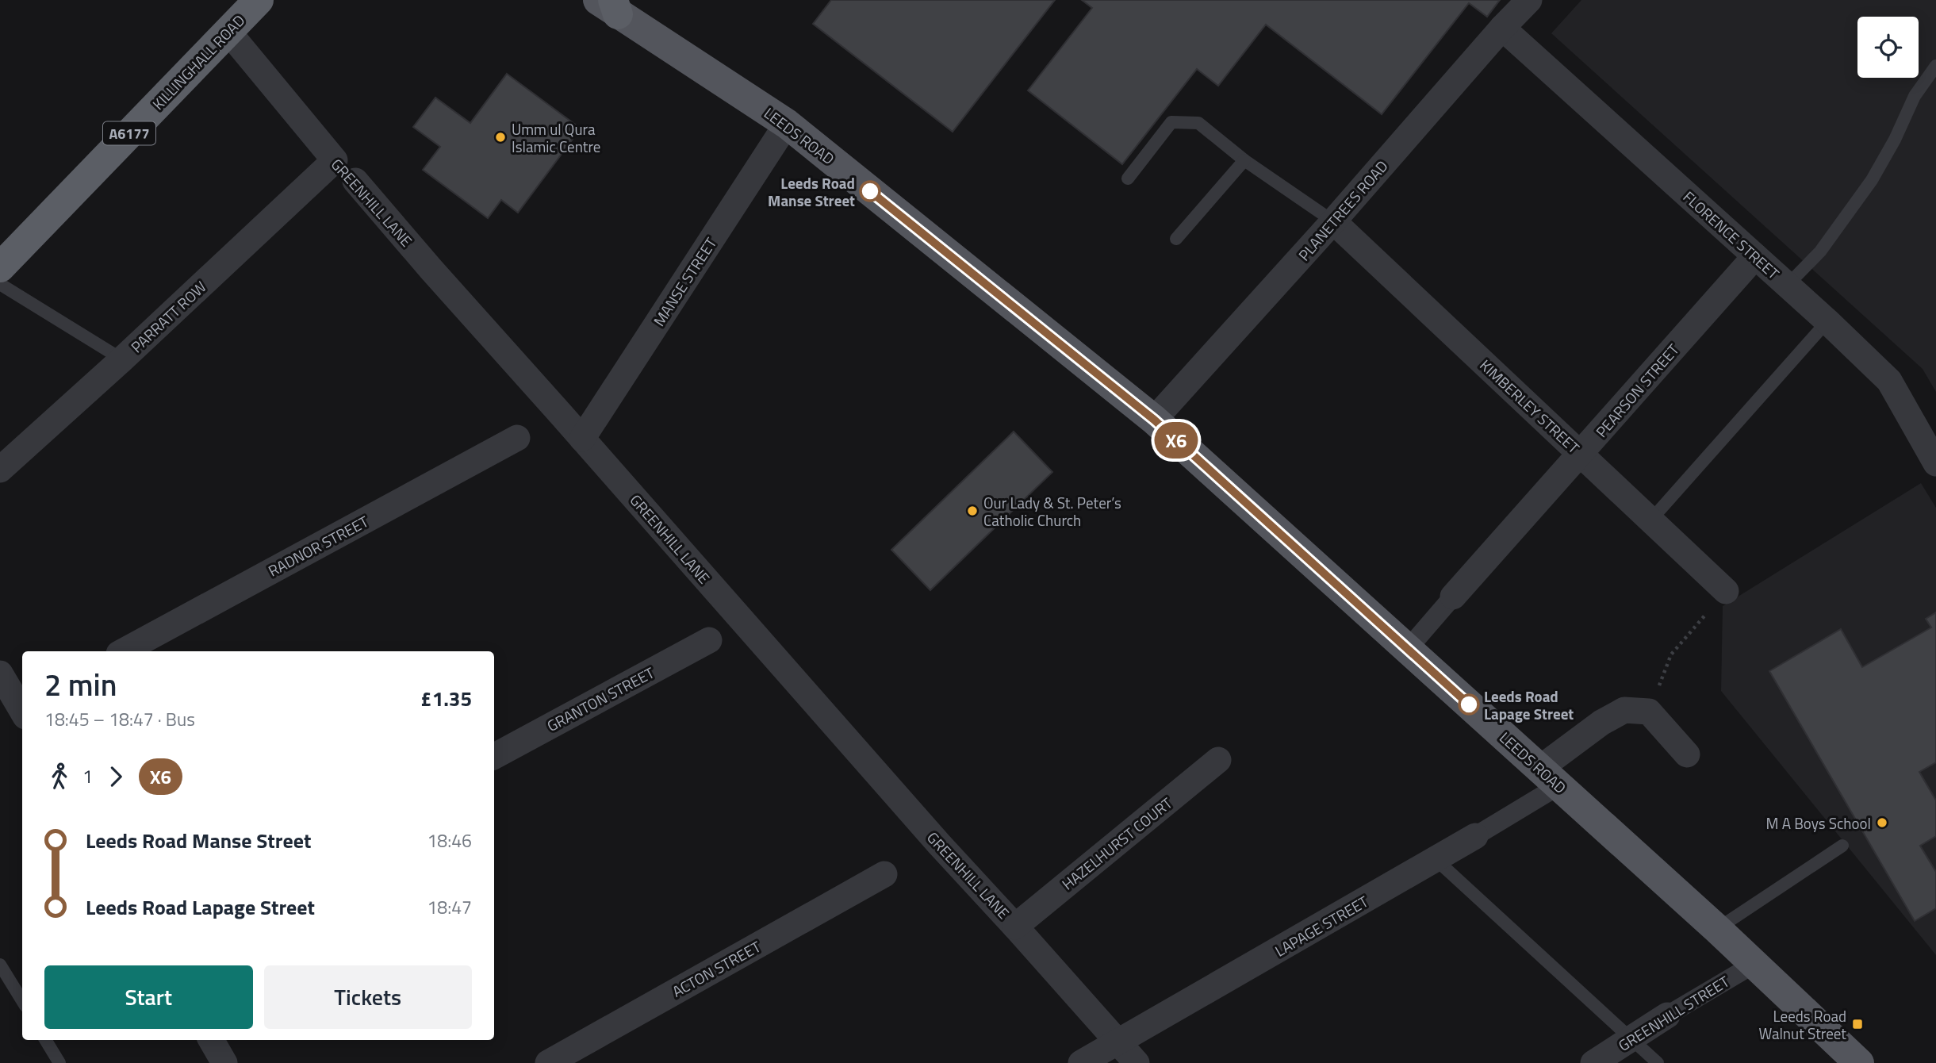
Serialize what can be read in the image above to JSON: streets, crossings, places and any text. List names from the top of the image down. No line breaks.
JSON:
{"streets":{"highway":["KILLINGHALL ROAD","A6177"],"main road":["LEEDS ROAD"],"street":["GREENHILL LANE","PLANETREES ROAD","FLORENCE STREET","MANSE STREET","PARRATT ROW","PEARSON STREET","KIMBERLEY STREET","RADNOR STREET","GRANTON STREET","HAZELHURST COURT","LAPAGE STREET","ACTON STREET","GREENHILL STREET"]},"crossings":[["KILLINGHALL ROAD","GREENHILL LANE"],["LEEDS ROAD","PLANETREES ROAD"],["LEEDS ROAD","MANSE STREET"],["LEEDS ROAD","PEARSON STREET"],["LEEDS ROAD","LAPAGE STREET"],["LEEDS ROAD","GREENHILL STREET"],["GREENHILL LANE","MANSE STREET"],["GREENHILL LANE","PARRATT ROW"],["GREENHILL LANE","HAZELHURST COURT"],["GREENHILL LANE","LAPAGE STREET"],["PLANETREES ROAD","FLORENCE STREET"],["PLANETREES ROAD","KIMBERLEY STREET"],["FLORENCE STREET","PEARSON STREET"],["PEARSON STREET","KIMBERLEY STREET"]],"places":{"other":["Umm ul Qura Islamic Centre","Leeds Road Manse Street","Our Lady & St. Peter’s Catholic Church","Leeds Road Lapage Street","M A Boys School"],"transit":["Leeds Road Walnut Street"]},"lines":["bus line X6"],"page":{"on_map":"X6","heading":["2 min","18:45 – 18:47 · Bus","£1.35"],"legs":["1","X6"],"list":[{"name":"Leeds Road Manse Street","value":"18:46"},{"name":"Leeds Road Lapage Street","value":"18:47"}],"buttons":["Start","Tickets"]}}
